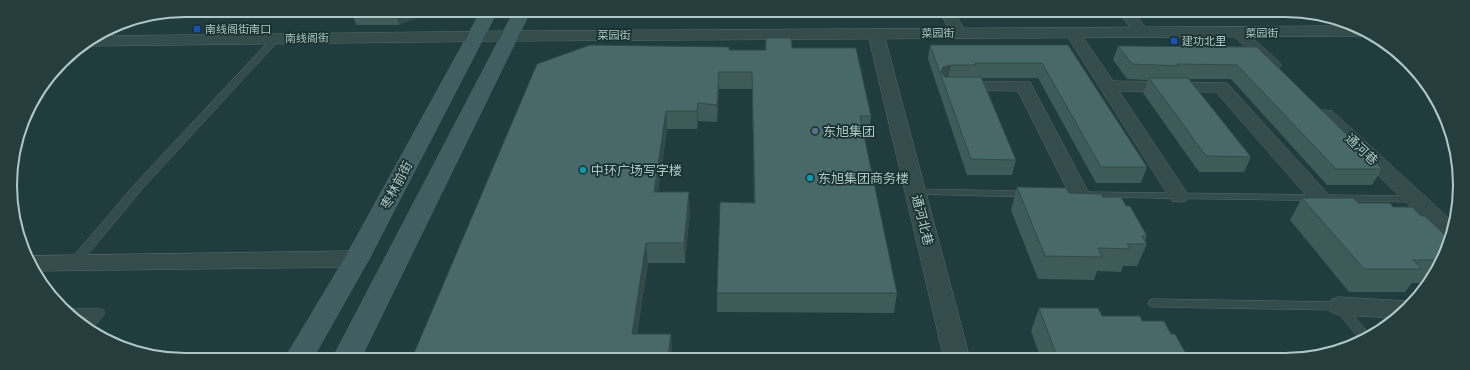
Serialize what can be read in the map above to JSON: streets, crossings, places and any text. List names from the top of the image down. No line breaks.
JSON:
{"streets":{"main road":["枣林前街"],"street":["菜园街","南线阁街","通河巷","通河北巷"]},"crossings":[["菜园街","南线阁街"],["菜园街","枣林前街"],["菜园街","通河北巷"],["南线阁街","枣林前街"]],"places":{"transit":["南线阁街南口","建功北里"],"other":["东旭集团","中环广场写字楼","东旭集团商务楼"]}}
